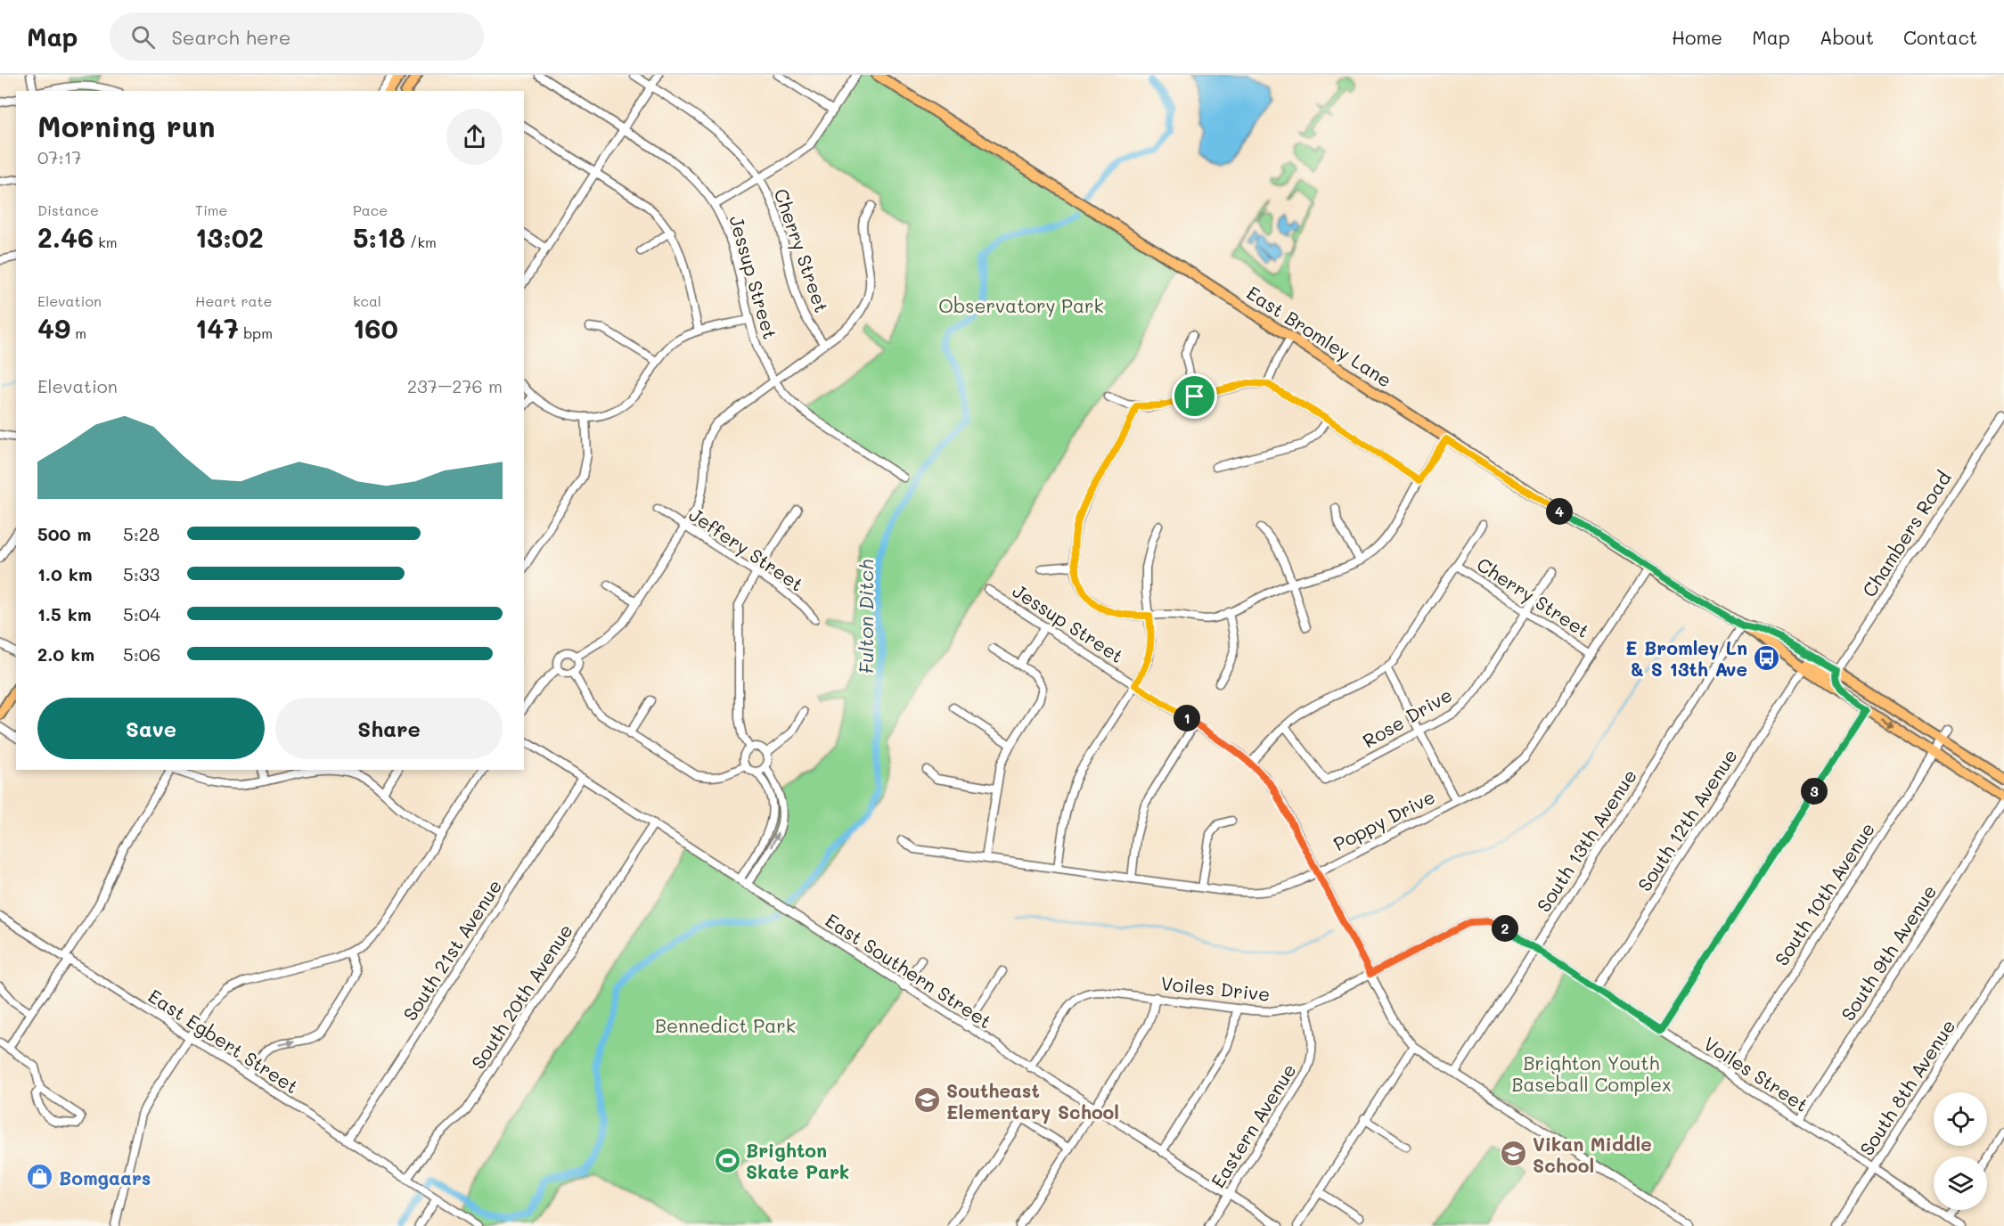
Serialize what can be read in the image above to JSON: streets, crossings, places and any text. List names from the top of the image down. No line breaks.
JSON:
{"streets":{"main road":["East Bromley Lane"],"street":["Cherry Street","Jessup Street","Chambers Road","Jeffery Street","Rose Drive","Poppy Drive","South 12th Avenue","South 13th Avenue","South 10th Avenue","South 21st Avenue","South 9th Avenue","East Southern Street","Voiles Drive","South 20th Avenue","East Egbert Street","Voiles Street","South 8th Avenue","Eastern Avenue"]},"crossings":[["Cherry Street","Rose Drive"],["Cherry Street","Poppy Drive"],["Jessup Street","Poppy Drive"],["Jessup Street","South 13th Avenue"],["Jessup Street","Voiles Drive"],["East Bromley Lane","Chambers Road"],["East Bromley Lane","Poppy Drive"],["East Bromley Lane","South 12th Avenue"],["East Bromley Lane","South 13th Avenue"],["East Bromley Lane","South 10th Avenue"],["East Bromley Lane","South 9th Avenue"],["South 12th Avenue","Voiles Street"],["South 13th Avenue","Voiles Drive"],["South 13th Avenue","Voiles Street"],["South 10th Avenue","Voiles Street"],["South 21st Avenue","East Southern Street"],["South 21st Avenue","East Egbert Street"],["South 9th Avenue","Voiles Street"],["East Southern Street","Voiles Drive"],["East Southern Street","South 20th Avenue"],["East Southern Street","Eastern Avenue"],["Voiles Drive","Voiles Street"],["Voiles Drive","Eastern Avenue"],["South 20th Avenue","East Egbert Street"],["Voiles Street","South 8th Avenue"]],"water":["Fulton Ditch"],"parks":["Observatory Park","Bennedict Park","Brighton Youth Baseball Complex"],"places":{"bus stop":["E Bromley Ln & S 13th Ave"],"school or university":["Southeast Elementary School","Vikan Middle School"],"sports":["Brighton Skate Park"],"shop":["Bomgaars"]},"page":{"header":"Map","search":"Search here","nav":["Home","Map","About","Contact"],"heading":["Morning run","07:17"],"stats":[["Distance","2.46 km"],["Time","13:02"],["Pace","5:18 /km"],["Elevation","49 m"],["Heart rate","147 bpm"],["kcal","160"]],"chart":["Elevation","237–276 m"],"pins":["4","1","3","2"],"list":[{"name":"500 m","note":"5:28"},{"name":"1.0 km","note":"5:33"},{"name":"1.5 km","note":"5:04"},{"name":"2.0 km","note":"5:06"}],"buttons":["Save","Share"]}}
